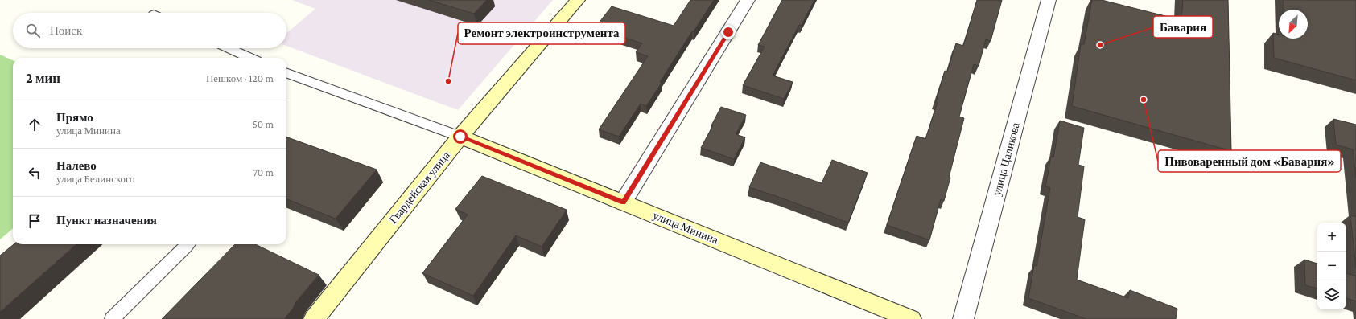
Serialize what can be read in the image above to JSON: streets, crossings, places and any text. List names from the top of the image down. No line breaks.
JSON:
{"streets":{"street":["улица Цаликова","Гвардейская улица","улица Минина"]},"crossings":[["Гвардейская улица","улица Минина"]],"places":["Бавария","Ремонт электроинструмента","Пивоваренный дом «Бавария»"],"north":"bottom left","page":{"search":"Поиск","heading":["2 мин","Пешком · 120 m"],"list":[["Прямо","улица Минина","50 m"],["Налево","улица Белинского","70 m"],"Пункт назначения"],"map_buttons":["+","−"]}}
